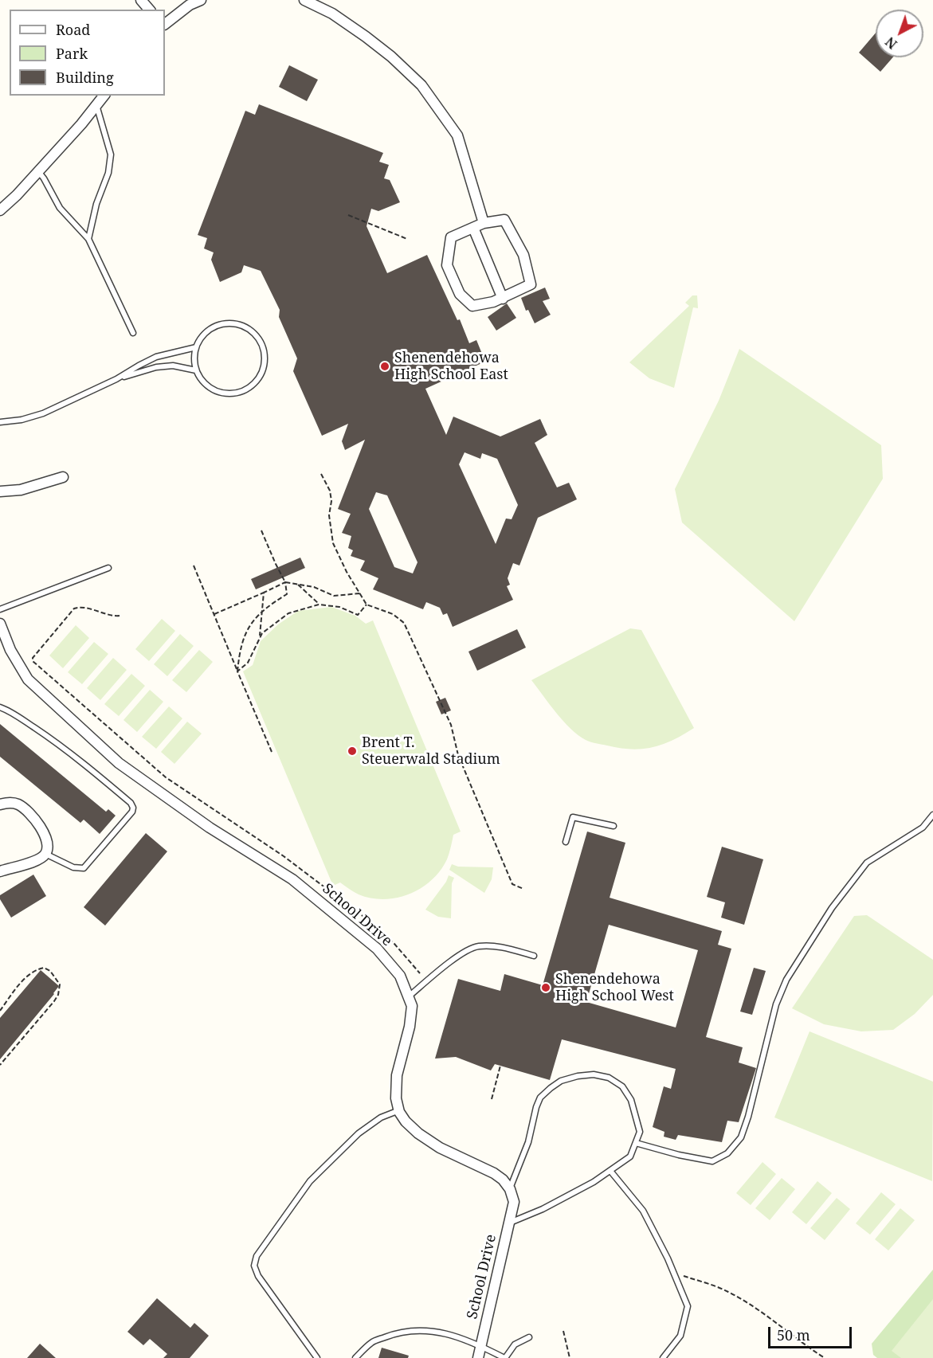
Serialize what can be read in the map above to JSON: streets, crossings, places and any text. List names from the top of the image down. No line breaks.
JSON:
{"streets":{"street":["School Drive"]},"places":["Shenendehowa High School East","Brent T. Steuerwald Stadium","Shenendehowa High School West"],"legend":["Road","Park","Building"],"scale_bar":"50 m","north":"bottom left"}
